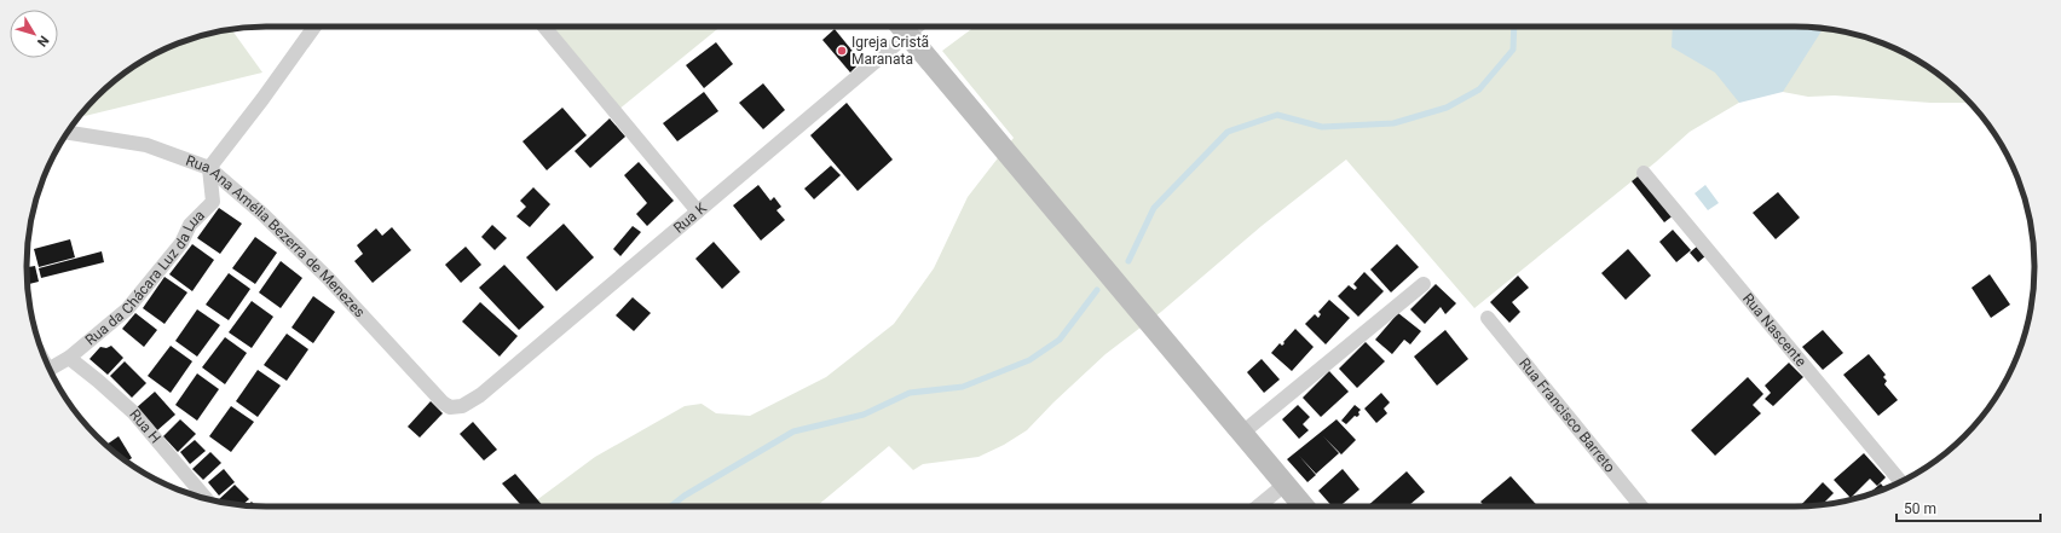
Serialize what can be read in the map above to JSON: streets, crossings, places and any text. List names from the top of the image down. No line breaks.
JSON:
{"streets":{"street":["Rua K","Rua Ana Amélia Bezerra de Menezes","Rua da Chácara Luz da Lua","Rua Nascente","Rua Francisco Barreto","Rua H"]},"crossings":[["Rua K","Rua Ana Amélia Bezerra de Menezes"],["Rua Ana Amélia Bezerra de Menezes","Rua da Chácara Luz da Lua"],["Rua da Chácara Luz da Lua","Rua H"]],"places":["Igreja Cristã Maranata"],"scale_bar":"50 m","north":"bottom right"}
